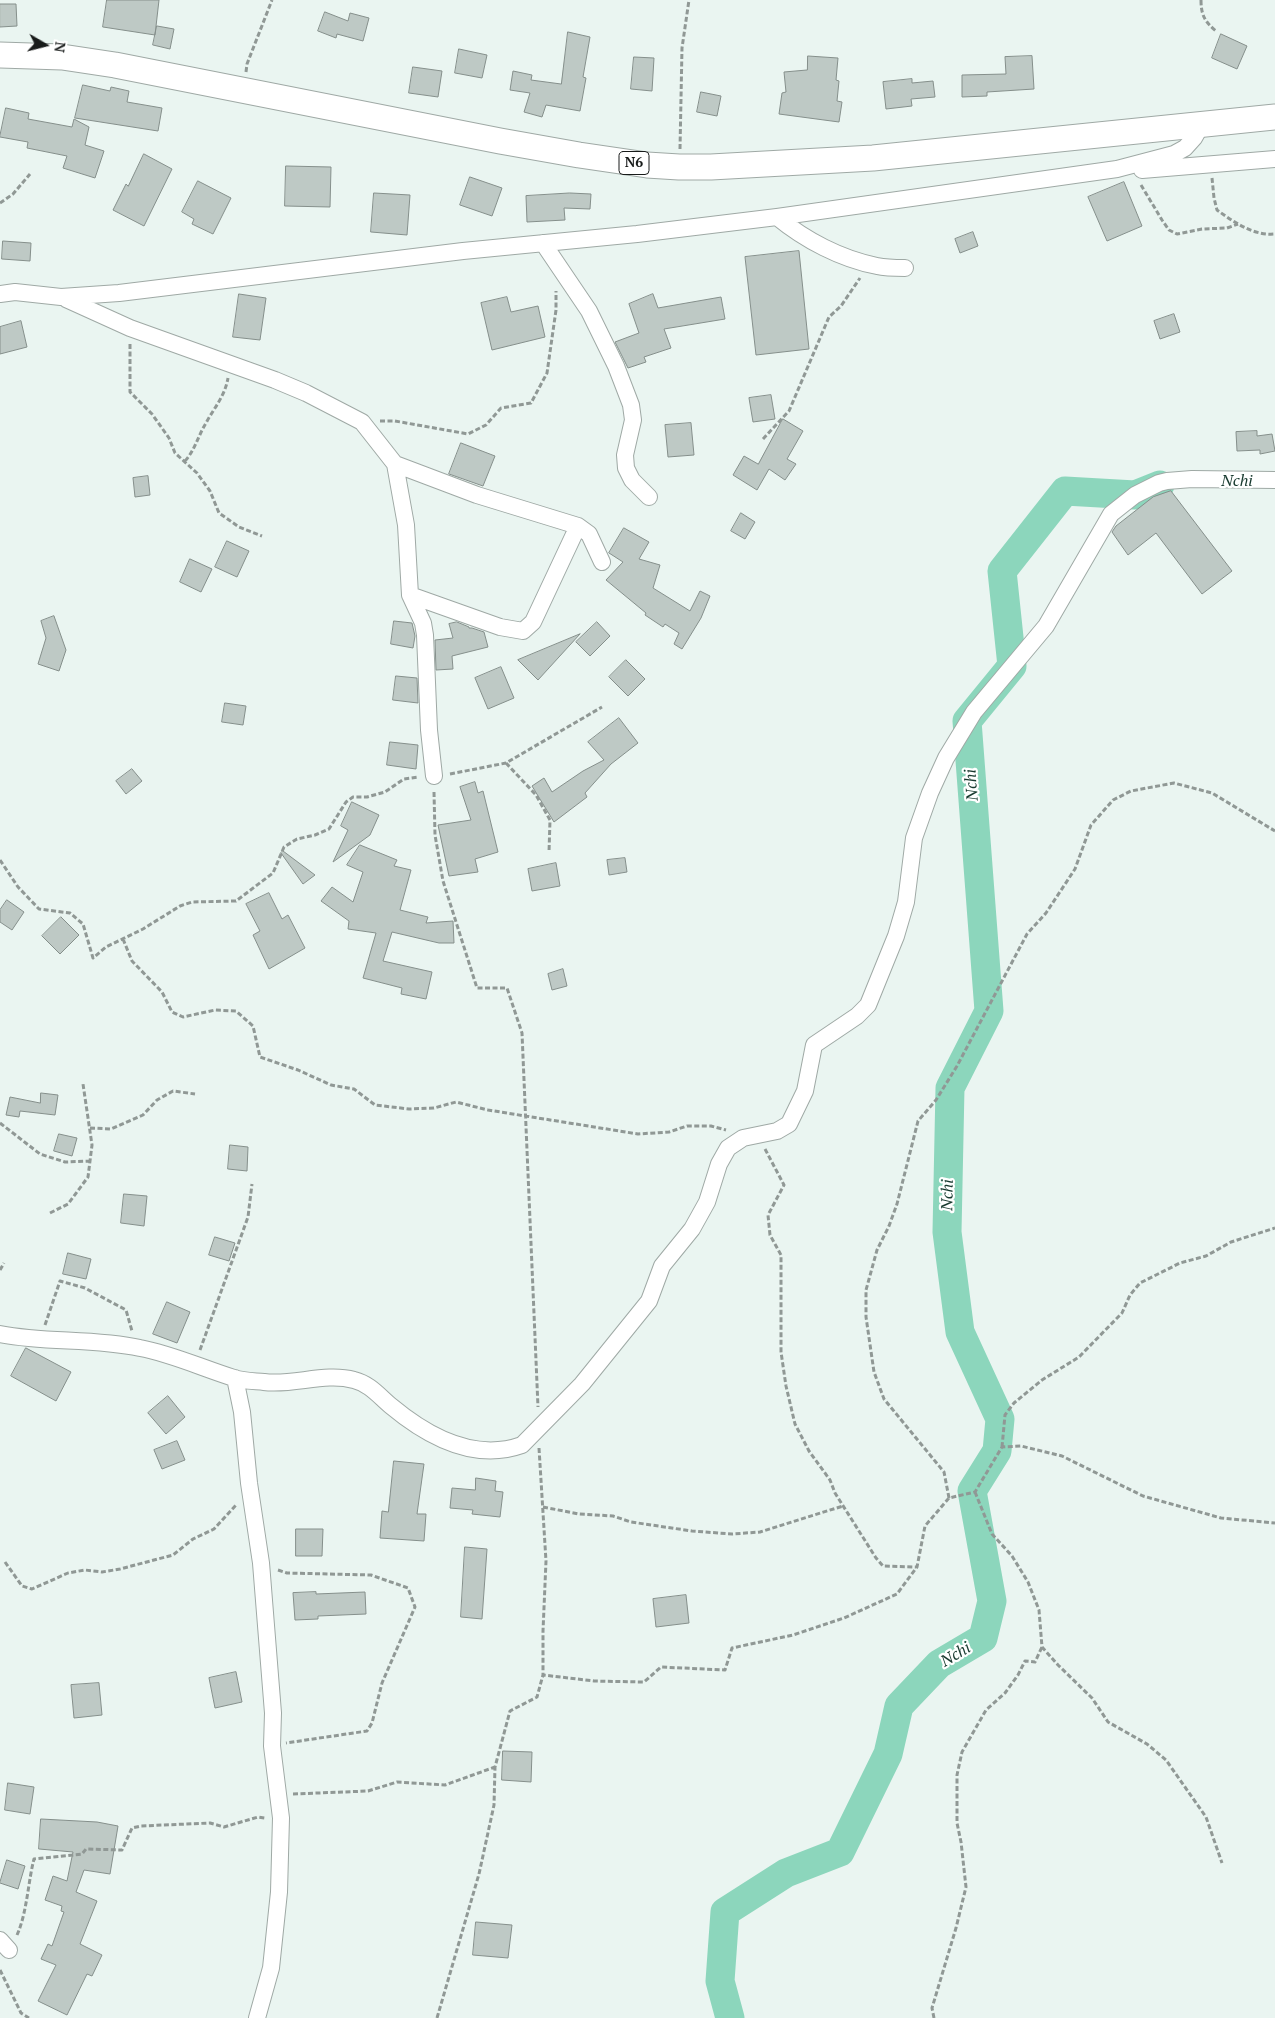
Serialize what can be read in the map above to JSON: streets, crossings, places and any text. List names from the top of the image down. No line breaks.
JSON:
{"streets":{"highway":["N6"]},"water":["Nchi"],"north":"right"}
